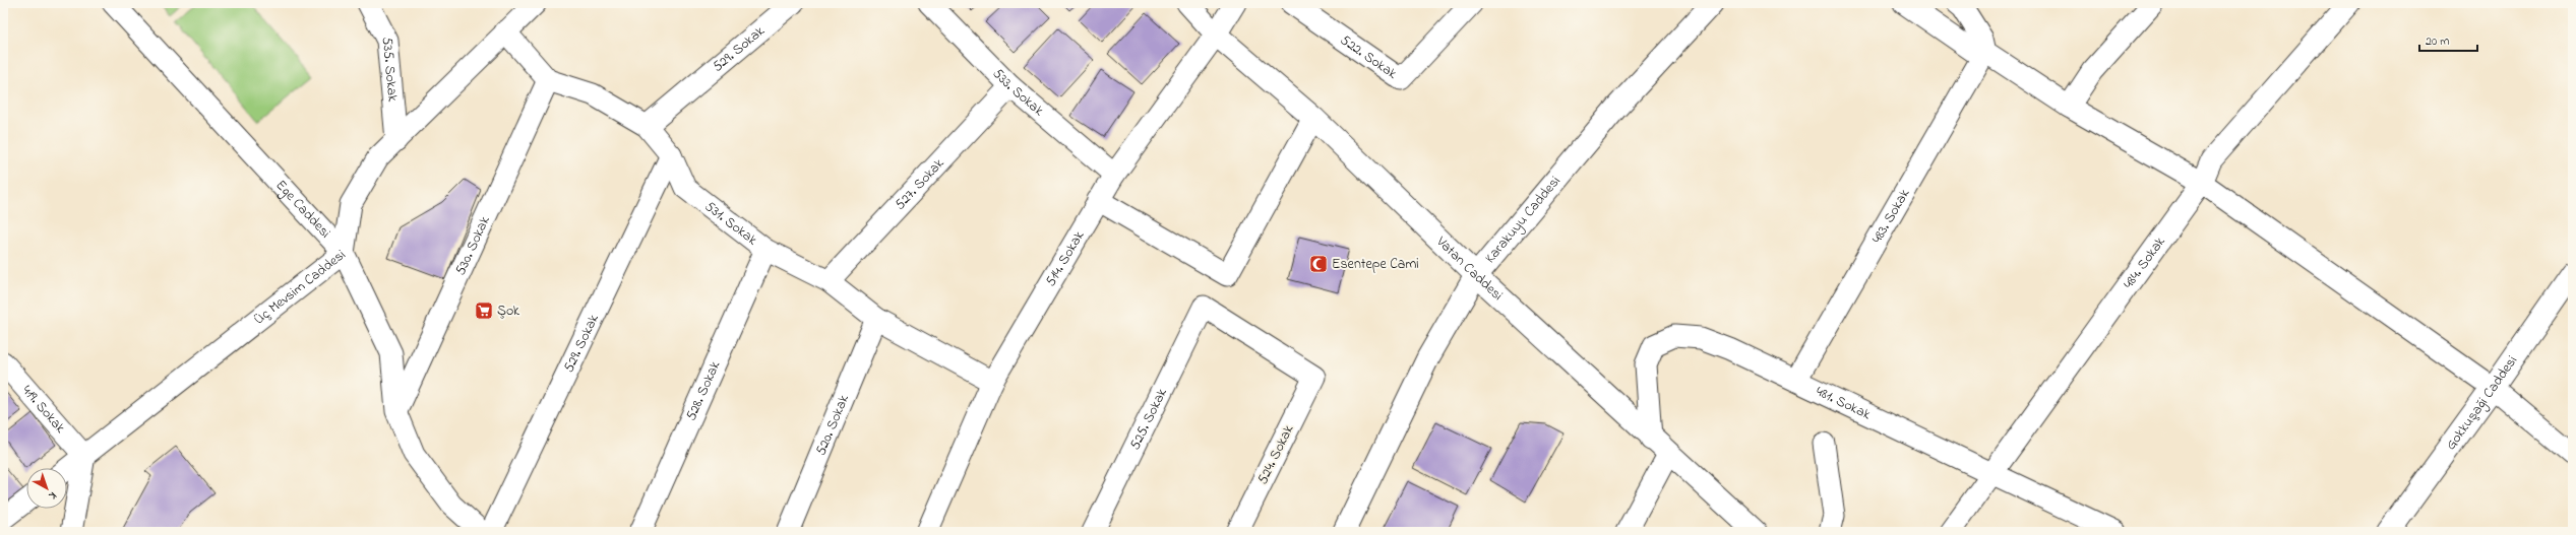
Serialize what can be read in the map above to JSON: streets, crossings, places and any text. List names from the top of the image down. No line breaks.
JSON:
{"streets":{"street":["529. Sokak","522. Sokak","535. Sokak","533. Sokak","527. Sokak","Ege Caddesi","483. Sokak","Karakuyu Caddesi","531. Sokak","530. Sokak","514. Sokak","484. Sokak","Vatan Caddesi","Üç Mevsim Caddesi","528. Sokak","481. Sokak","Gokkuşaği Caddesi","419. Sokak","525. Sokak","520. Sokak","524. Sokak"]},"crossings":[["529. Sokak","531. Sokak"],["535. Sokak","Üç Mevsim Caddesi"],["533. Sokak","527. Sokak"],["533. Sokak","514. Sokak"],["527. Sokak","531. Sokak"],["Ege Caddesi","530. Sokak"],["Ege Caddesi","Üç Mevsim Caddesi"],["483. Sokak","481. Sokak"],["Karakuyu Caddesi","Vatan Caddesi"],["531. Sokak","530. Sokak"],["531. Sokak","514. Sokak"],["531. Sokak","528. Sokak"],["531. Sokak","520. Sokak"],["514. Sokak","Vatan Caddesi"],["484. Sokak","481. Sokak"],["Vatan Caddesi","481. Sokak"],["Üç Mevsim Caddesi","419. Sokak"],["525. Sokak","524. Sokak"]],"places":{"mosque":["Esentepe Cami"],"supermarket":["Şok"]},"scale_bar":"20 m","north":"bottom right"}
